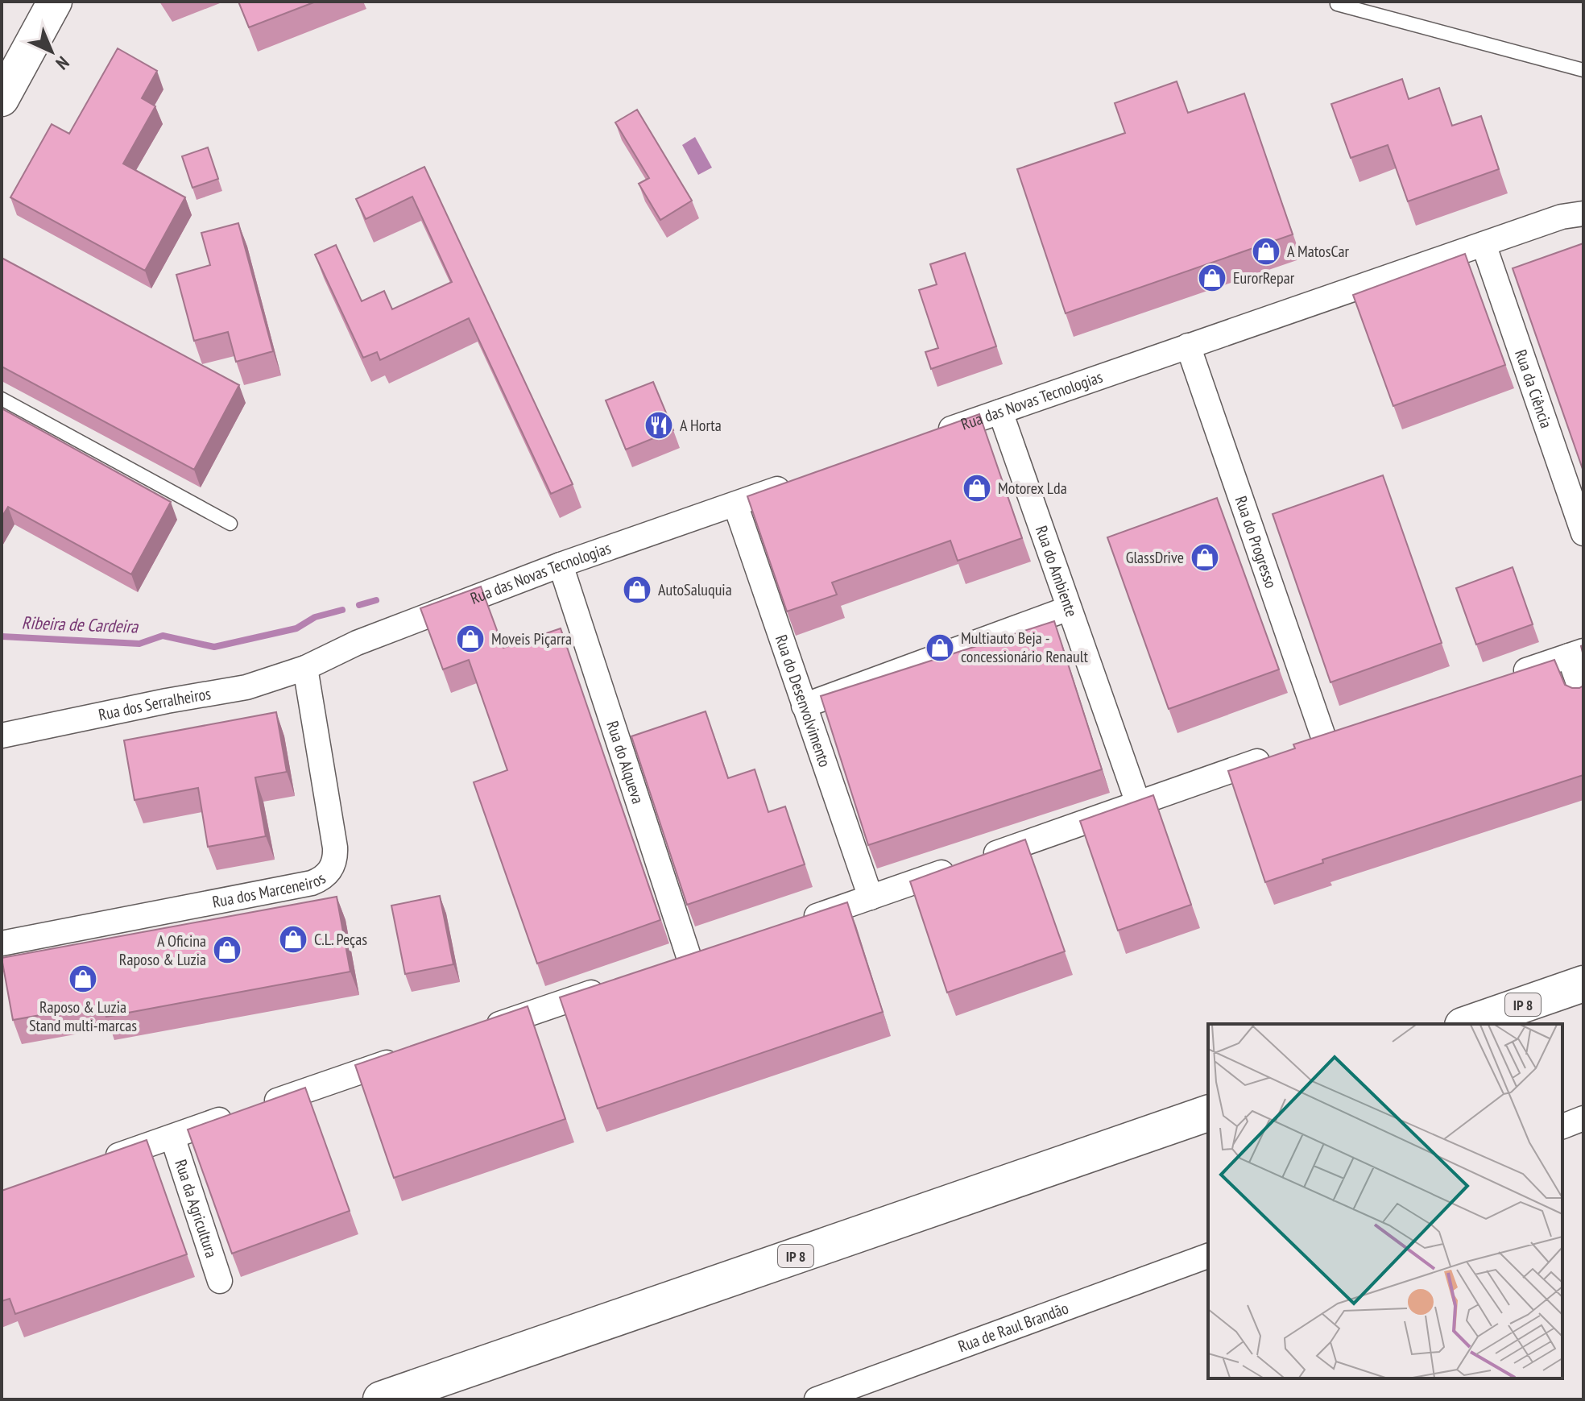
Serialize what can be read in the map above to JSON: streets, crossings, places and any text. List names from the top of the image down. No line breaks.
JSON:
{"streets":{"main road":["IP 8"],"street":["Rua da Ciência","Rua das Novas Tecnologias","Rua do Progresso","Rua do Ambiente","Rua do Desenvolvimento","Rua dos Serralheiros","Rua do Alqueva","Rua dos Marceneiros","Rua da Agricultura","Rua de Raul Brandão"]},"crossings":[["Rua da Ciência","Rua das Novas Tecnologias"],["Rua das Novas Tecnologias","Rua do Progresso"],["Rua das Novas Tecnologias","Rua do Ambiente"],["Rua das Novas Tecnologias","Rua do Desenvolvimento"],["Rua das Novas Tecnologias","Rua dos Serralheiros"],["Rua das Novas Tecnologias","Rua do Alqueva"],["Rua das Novas Tecnologias","Rua dos Marceneiros"],["Rua dos Serralheiros","Rua dos Marceneiros"]],"water":["Ribeira de Cardeira"],"places":{"shop":["A MatosCar","EurorRepar","Motorex Lda","GlassDrive","AutoSaluquia","Moveis Piçarra","Multiauto Beja - concessionário Renault","C.L. Peças","A Oficina Raposo & Luzia","Raposo & Luzia Stand multi-marcas"],"restaurant":["A Horta"]},"north":"bottom right"}
